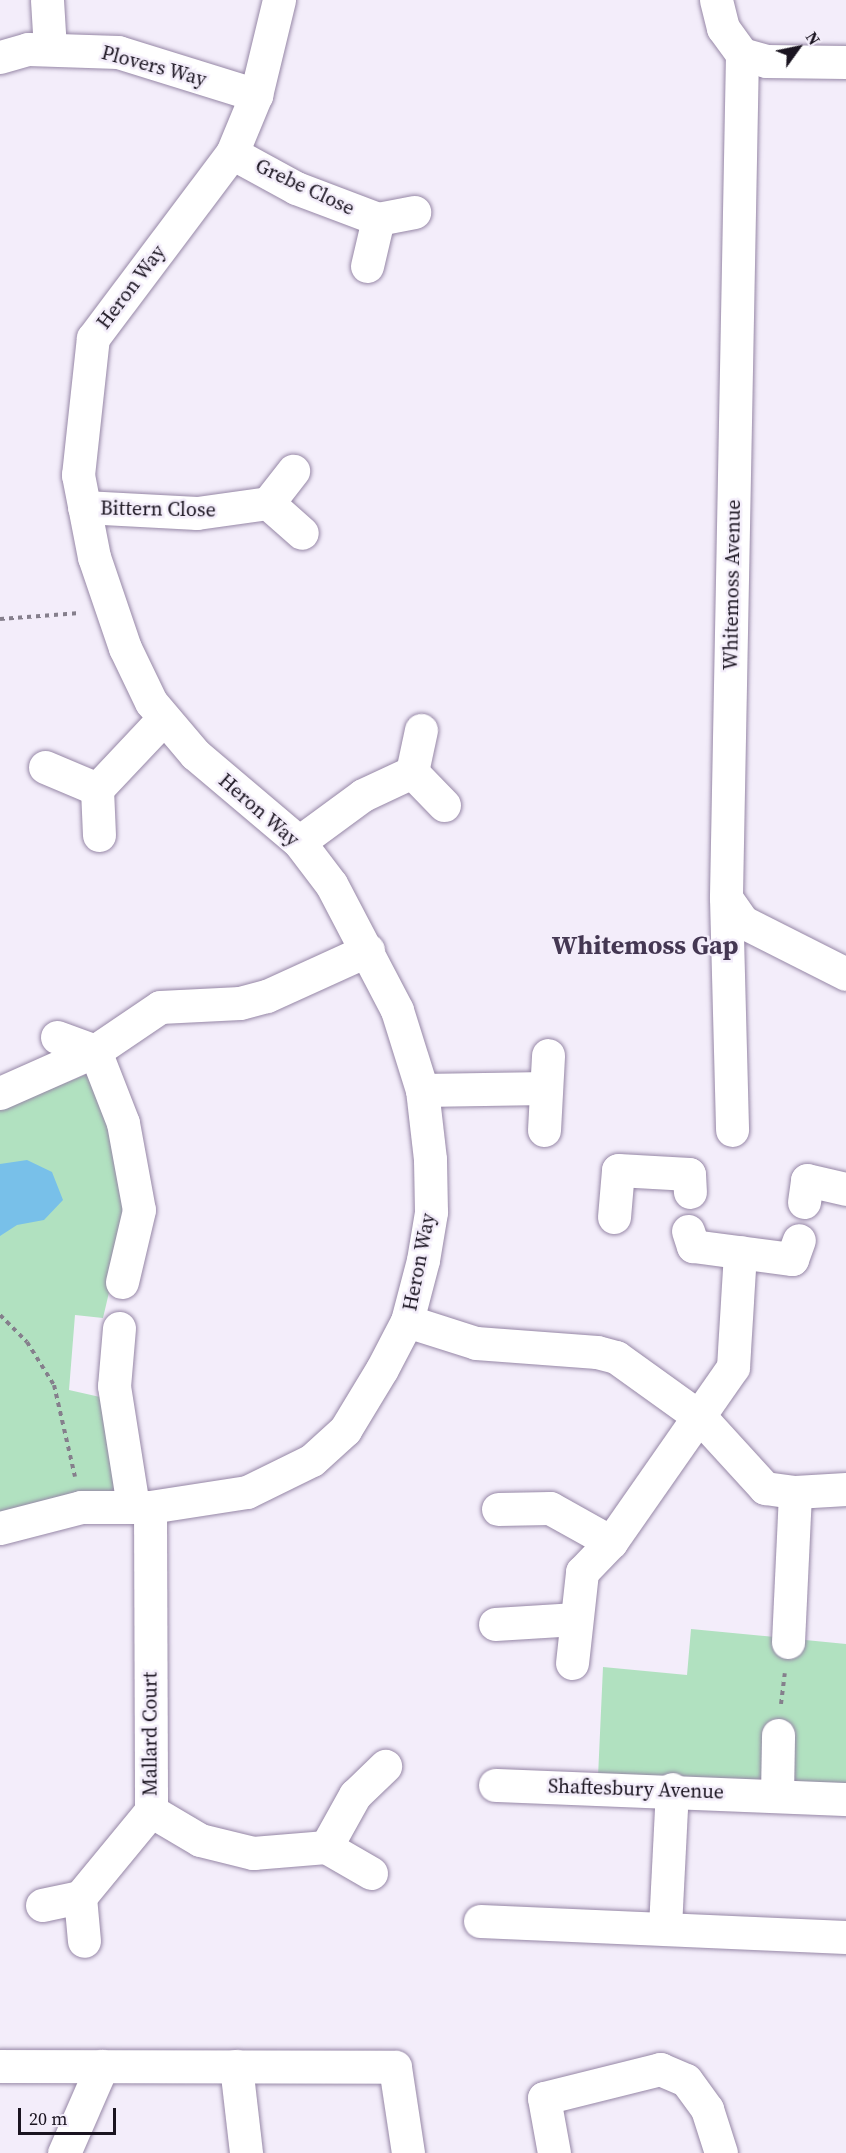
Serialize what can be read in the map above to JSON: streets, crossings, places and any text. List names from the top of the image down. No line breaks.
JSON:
{"streets":{"street":["Plovers Way","Grebe Close","Heron Way","Bittern Close","Whitemoss Avenue","Mallard Court","Shaftesbury Avenue"]},"crossings":[["Plovers Way","Heron Way"],["Grebe Close","Heron Way"],["Heron Way","Bittern Close"],["Heron Way","Mallard Court"]],"districts":["Whitemoss Gap"],"scale_bar":"20 m","north":"top right"}
